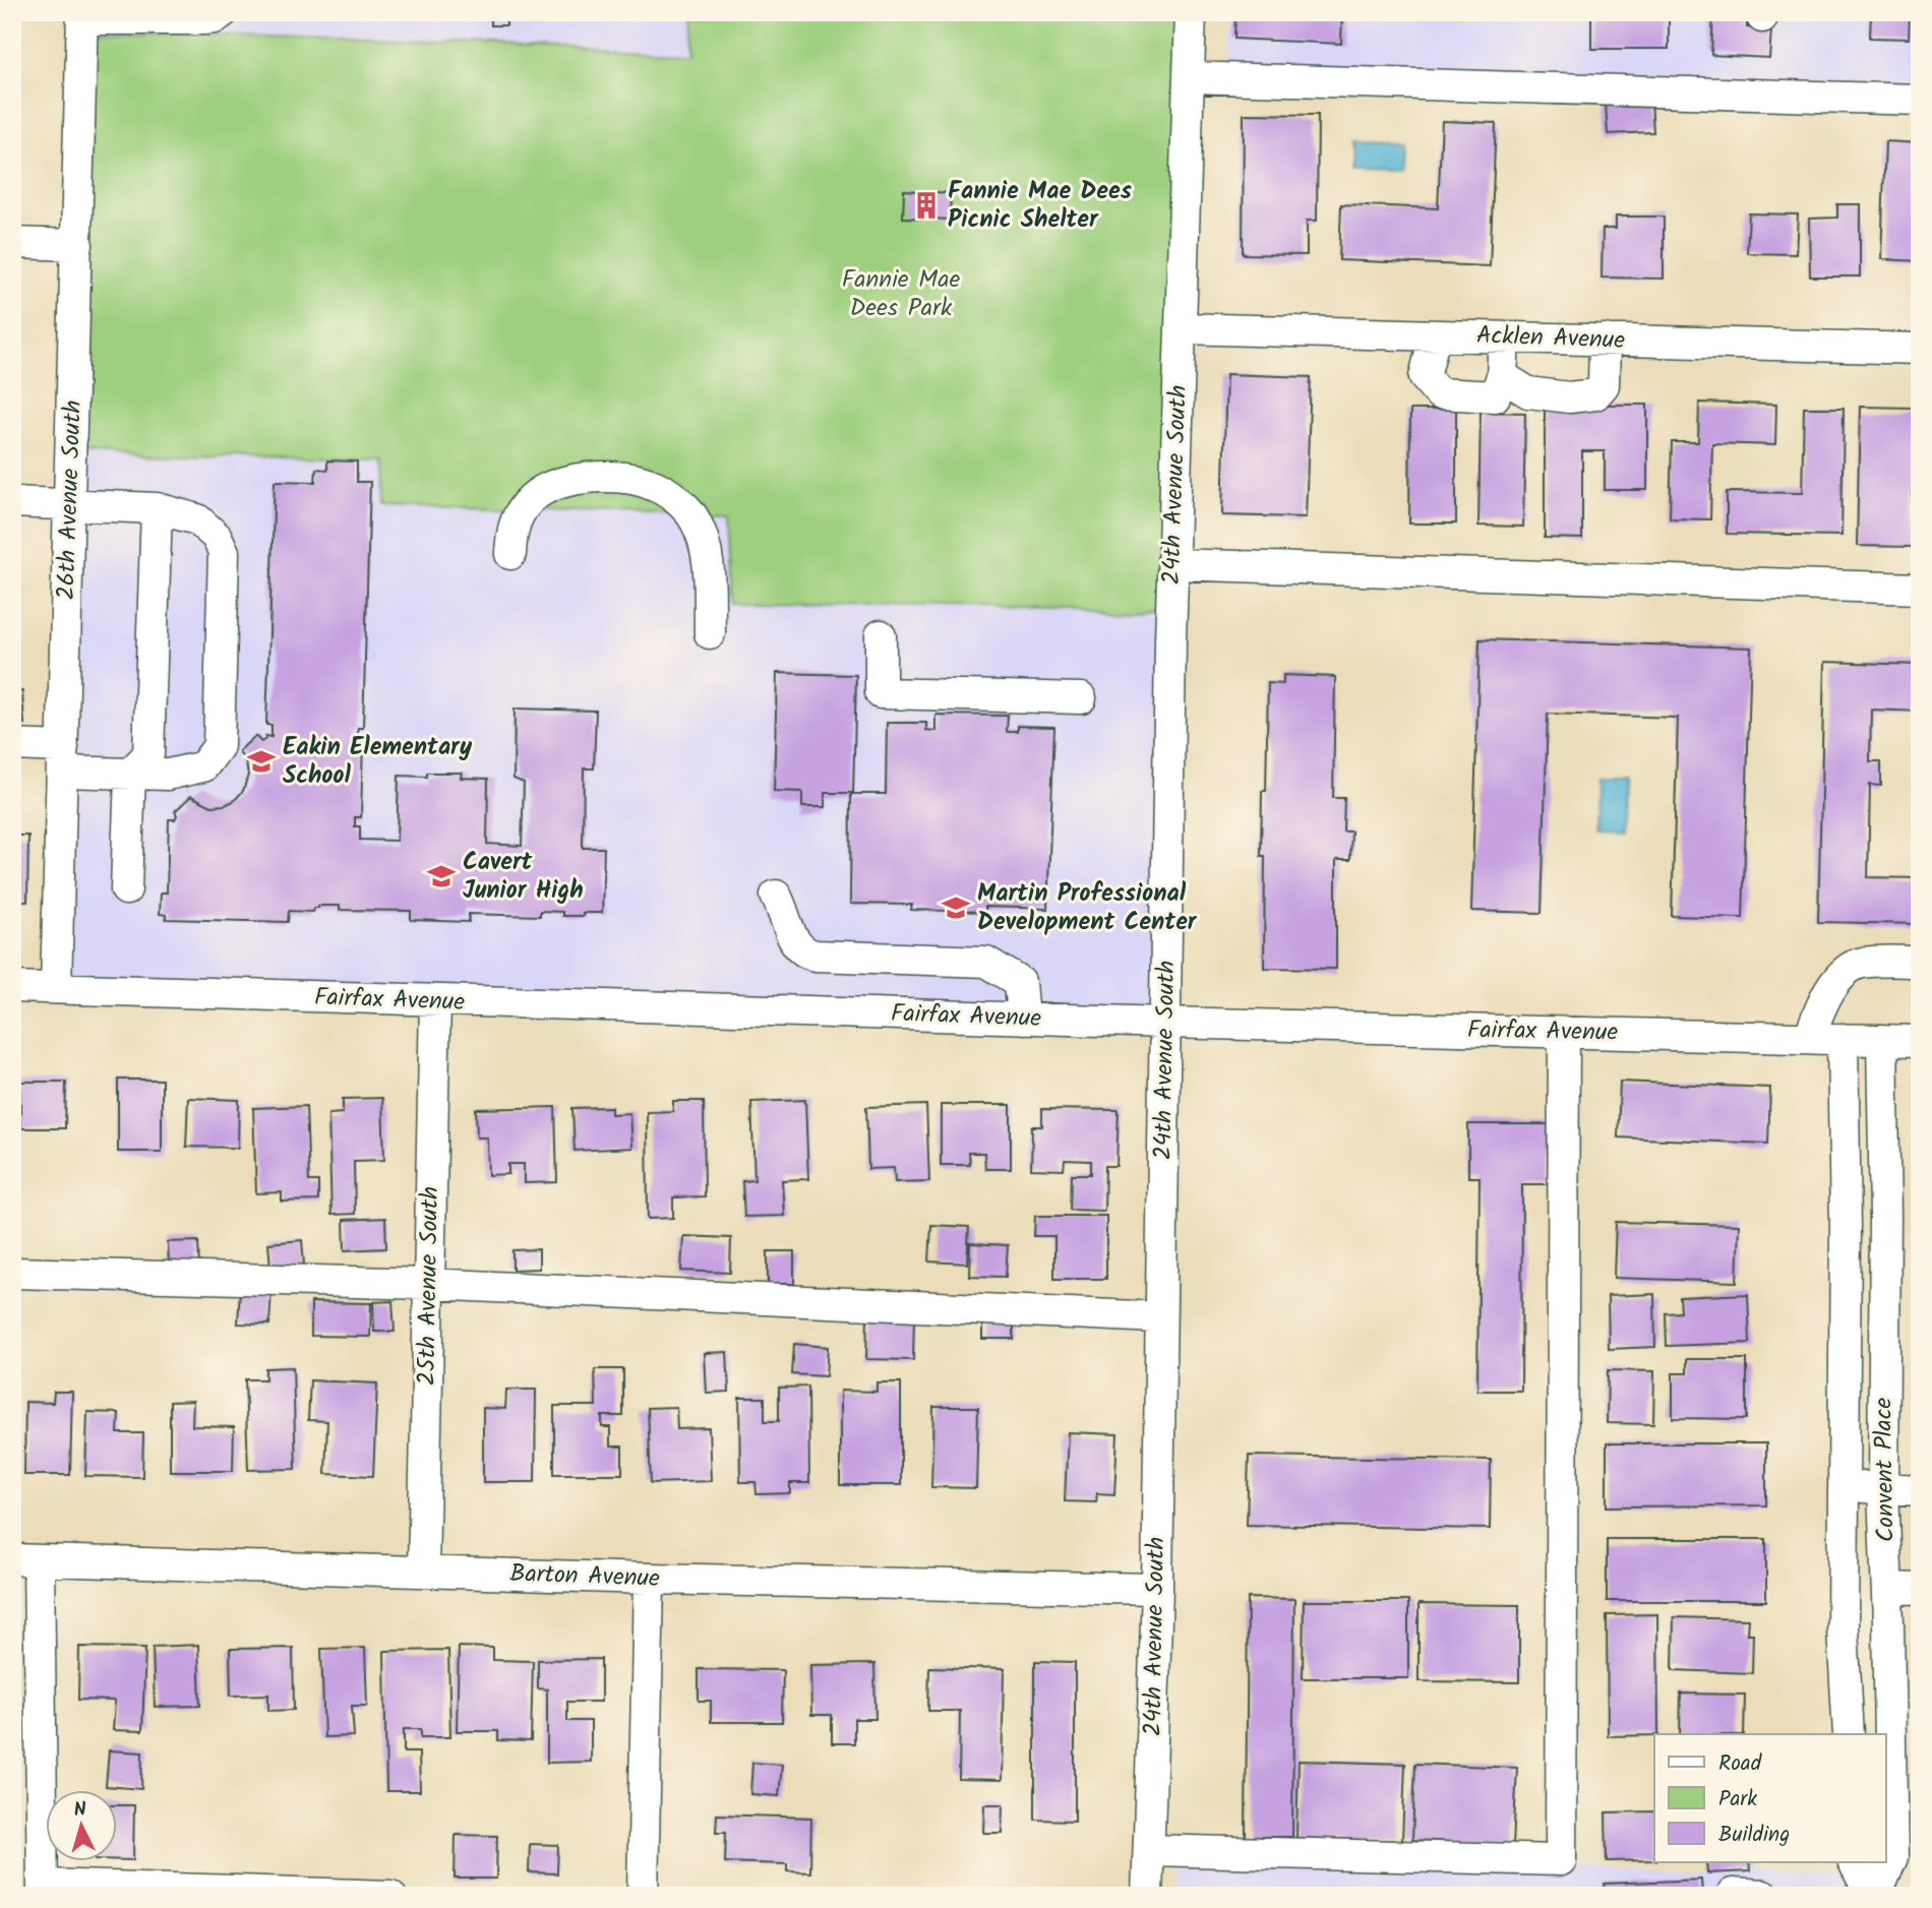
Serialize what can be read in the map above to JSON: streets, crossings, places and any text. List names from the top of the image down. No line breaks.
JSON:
{"streets":{"street":["Acklen Avenue","24th Avenue South","26th Avenue South","Fairfax Avenue","25th Avenue South","Convent Place","Barton Avenue"]},"crossings":[["Acklen Avenue","24th Avenue South"],["24th Avenue South","Fairfax Avenue"],["24th Avenue South","Barton Avenue"],["26th Avenue South","Fairfax Avenue"],["Fairfax Avenue","25th Avenue South"],["Fairfax Avenue","Convent Place"],["25th Avenue South","Barton Avenue"]],"parks":["Fannie Mae Dees Park"],"places":{"building":["Fannie Mae Dees Picnic Shelter"],"school or university":["Eakin Elementary School","Cavert Junior High","Martin Professional Development Center"]},"legend":["Road","Park","Building"],"north":"top"}
